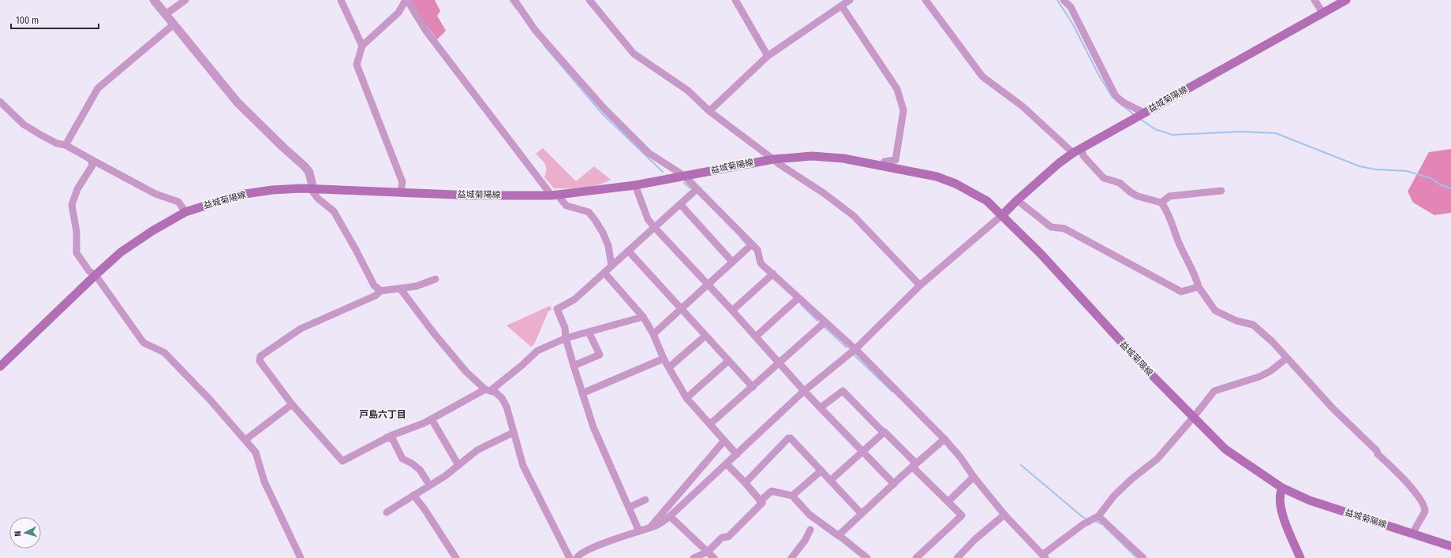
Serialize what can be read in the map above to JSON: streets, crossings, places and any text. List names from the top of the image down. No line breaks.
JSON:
{"streets":{"main road":["益城菊陽線"]},"districts":["戸島六丁目"],"scale_bar":"100 m","north":"left"}
